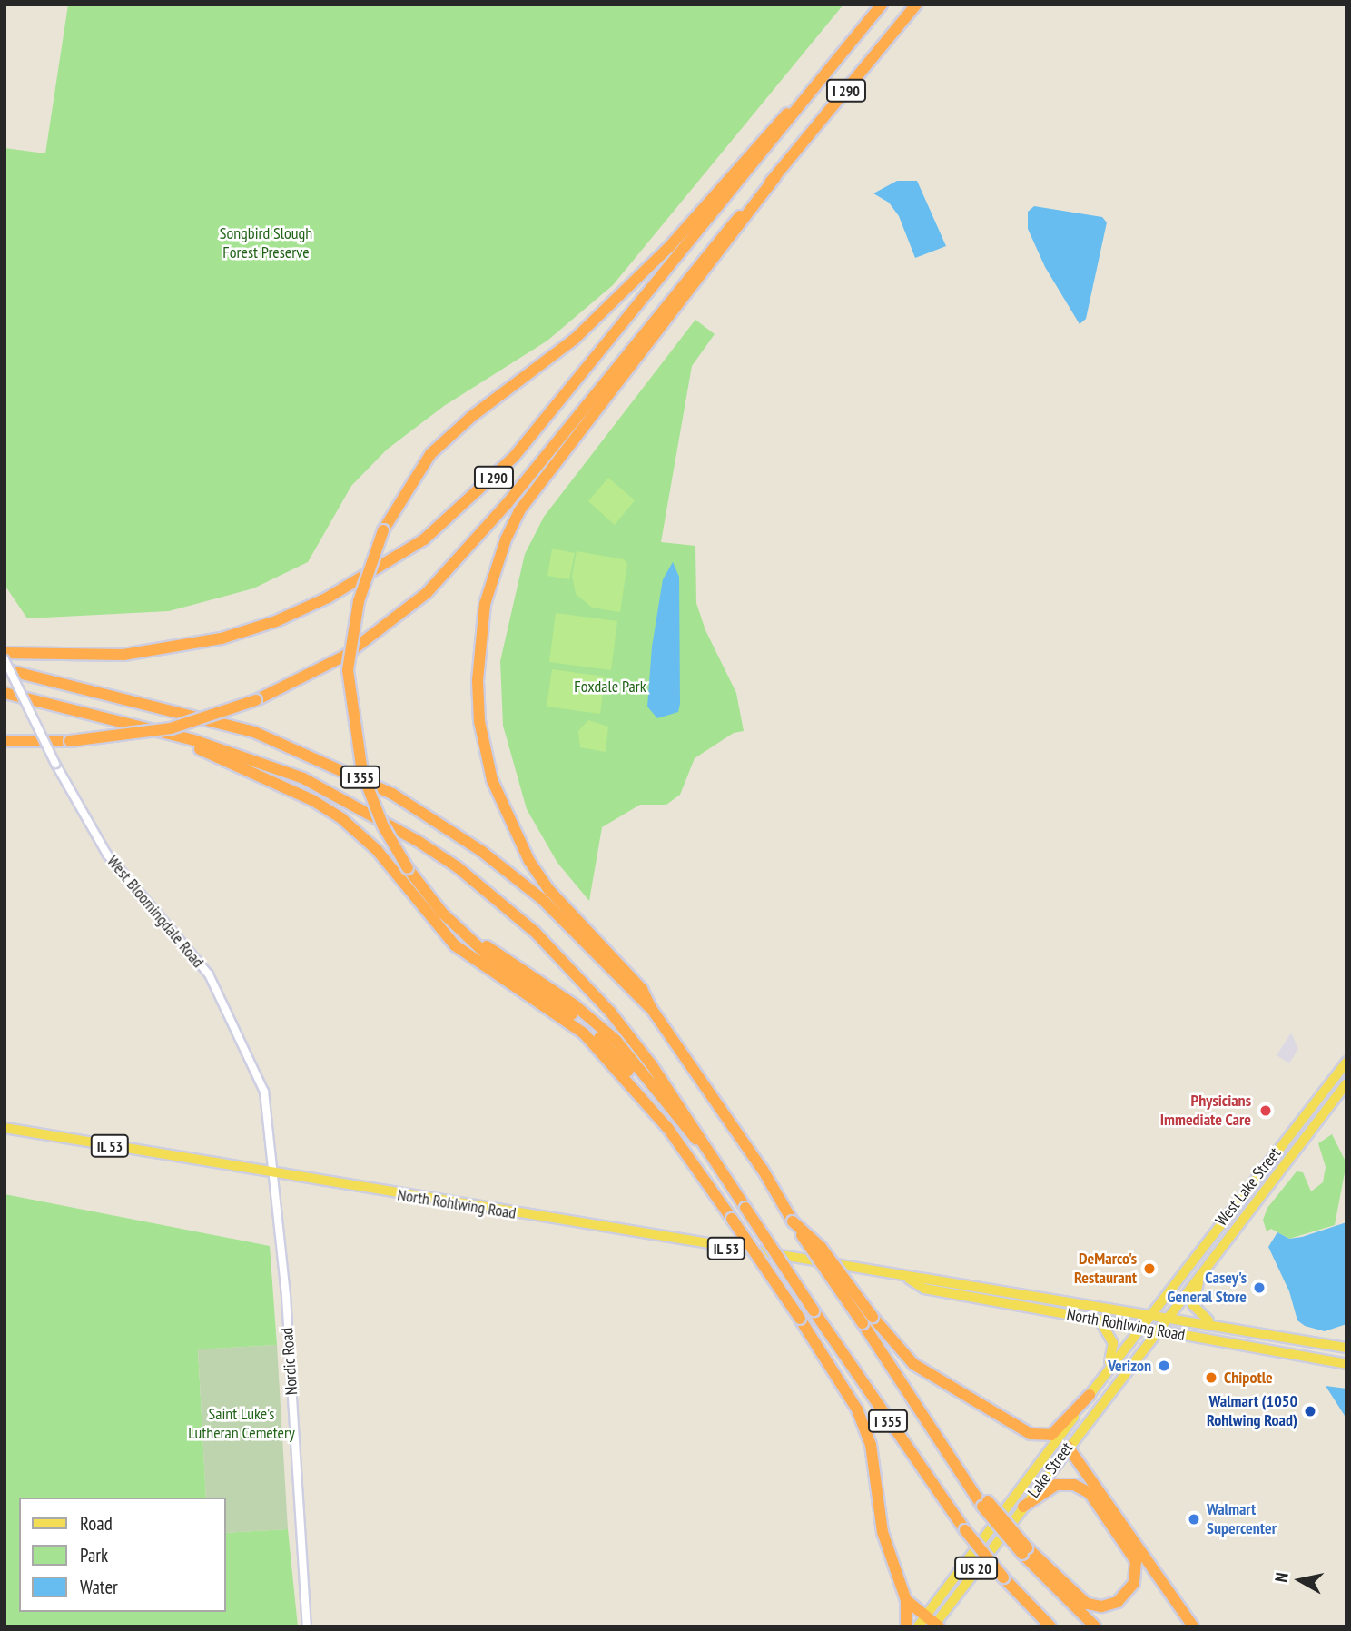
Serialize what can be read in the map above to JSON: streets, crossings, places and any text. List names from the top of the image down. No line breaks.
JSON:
{"streets":{"highway":["I 290","I 355"],"main road":["IL 53","West Lake Street","North Rohlwing Road","Lake Street","US 20"],"street":["West Bloomingdale Road","Nordic Road"]},"crossings":[["West Bloomingdale Road","North Rohlwing Road"],["West Bloomingdale Road","Nordic Road"],["West Lake Street","North Rohlwing Road"],["West Lake Street","Lake Street"],["North Rohlwing Road","Nordic Road"],["North Rohlwing Road","Lake Street"]],"parks":["Songbird Slough Forest Preserve","Foxdale Park","Saint Luke's Lutheran Cemetery"],"places":["Physicians Immediate Care","DeMarco's Restaurant","Casey's General Store","Verizon","Chipotle","Walmart (1050 Rohlwing Road)","Walmart Supercenter"],"legend":["Road","Park","Water"],"north":"left"}
